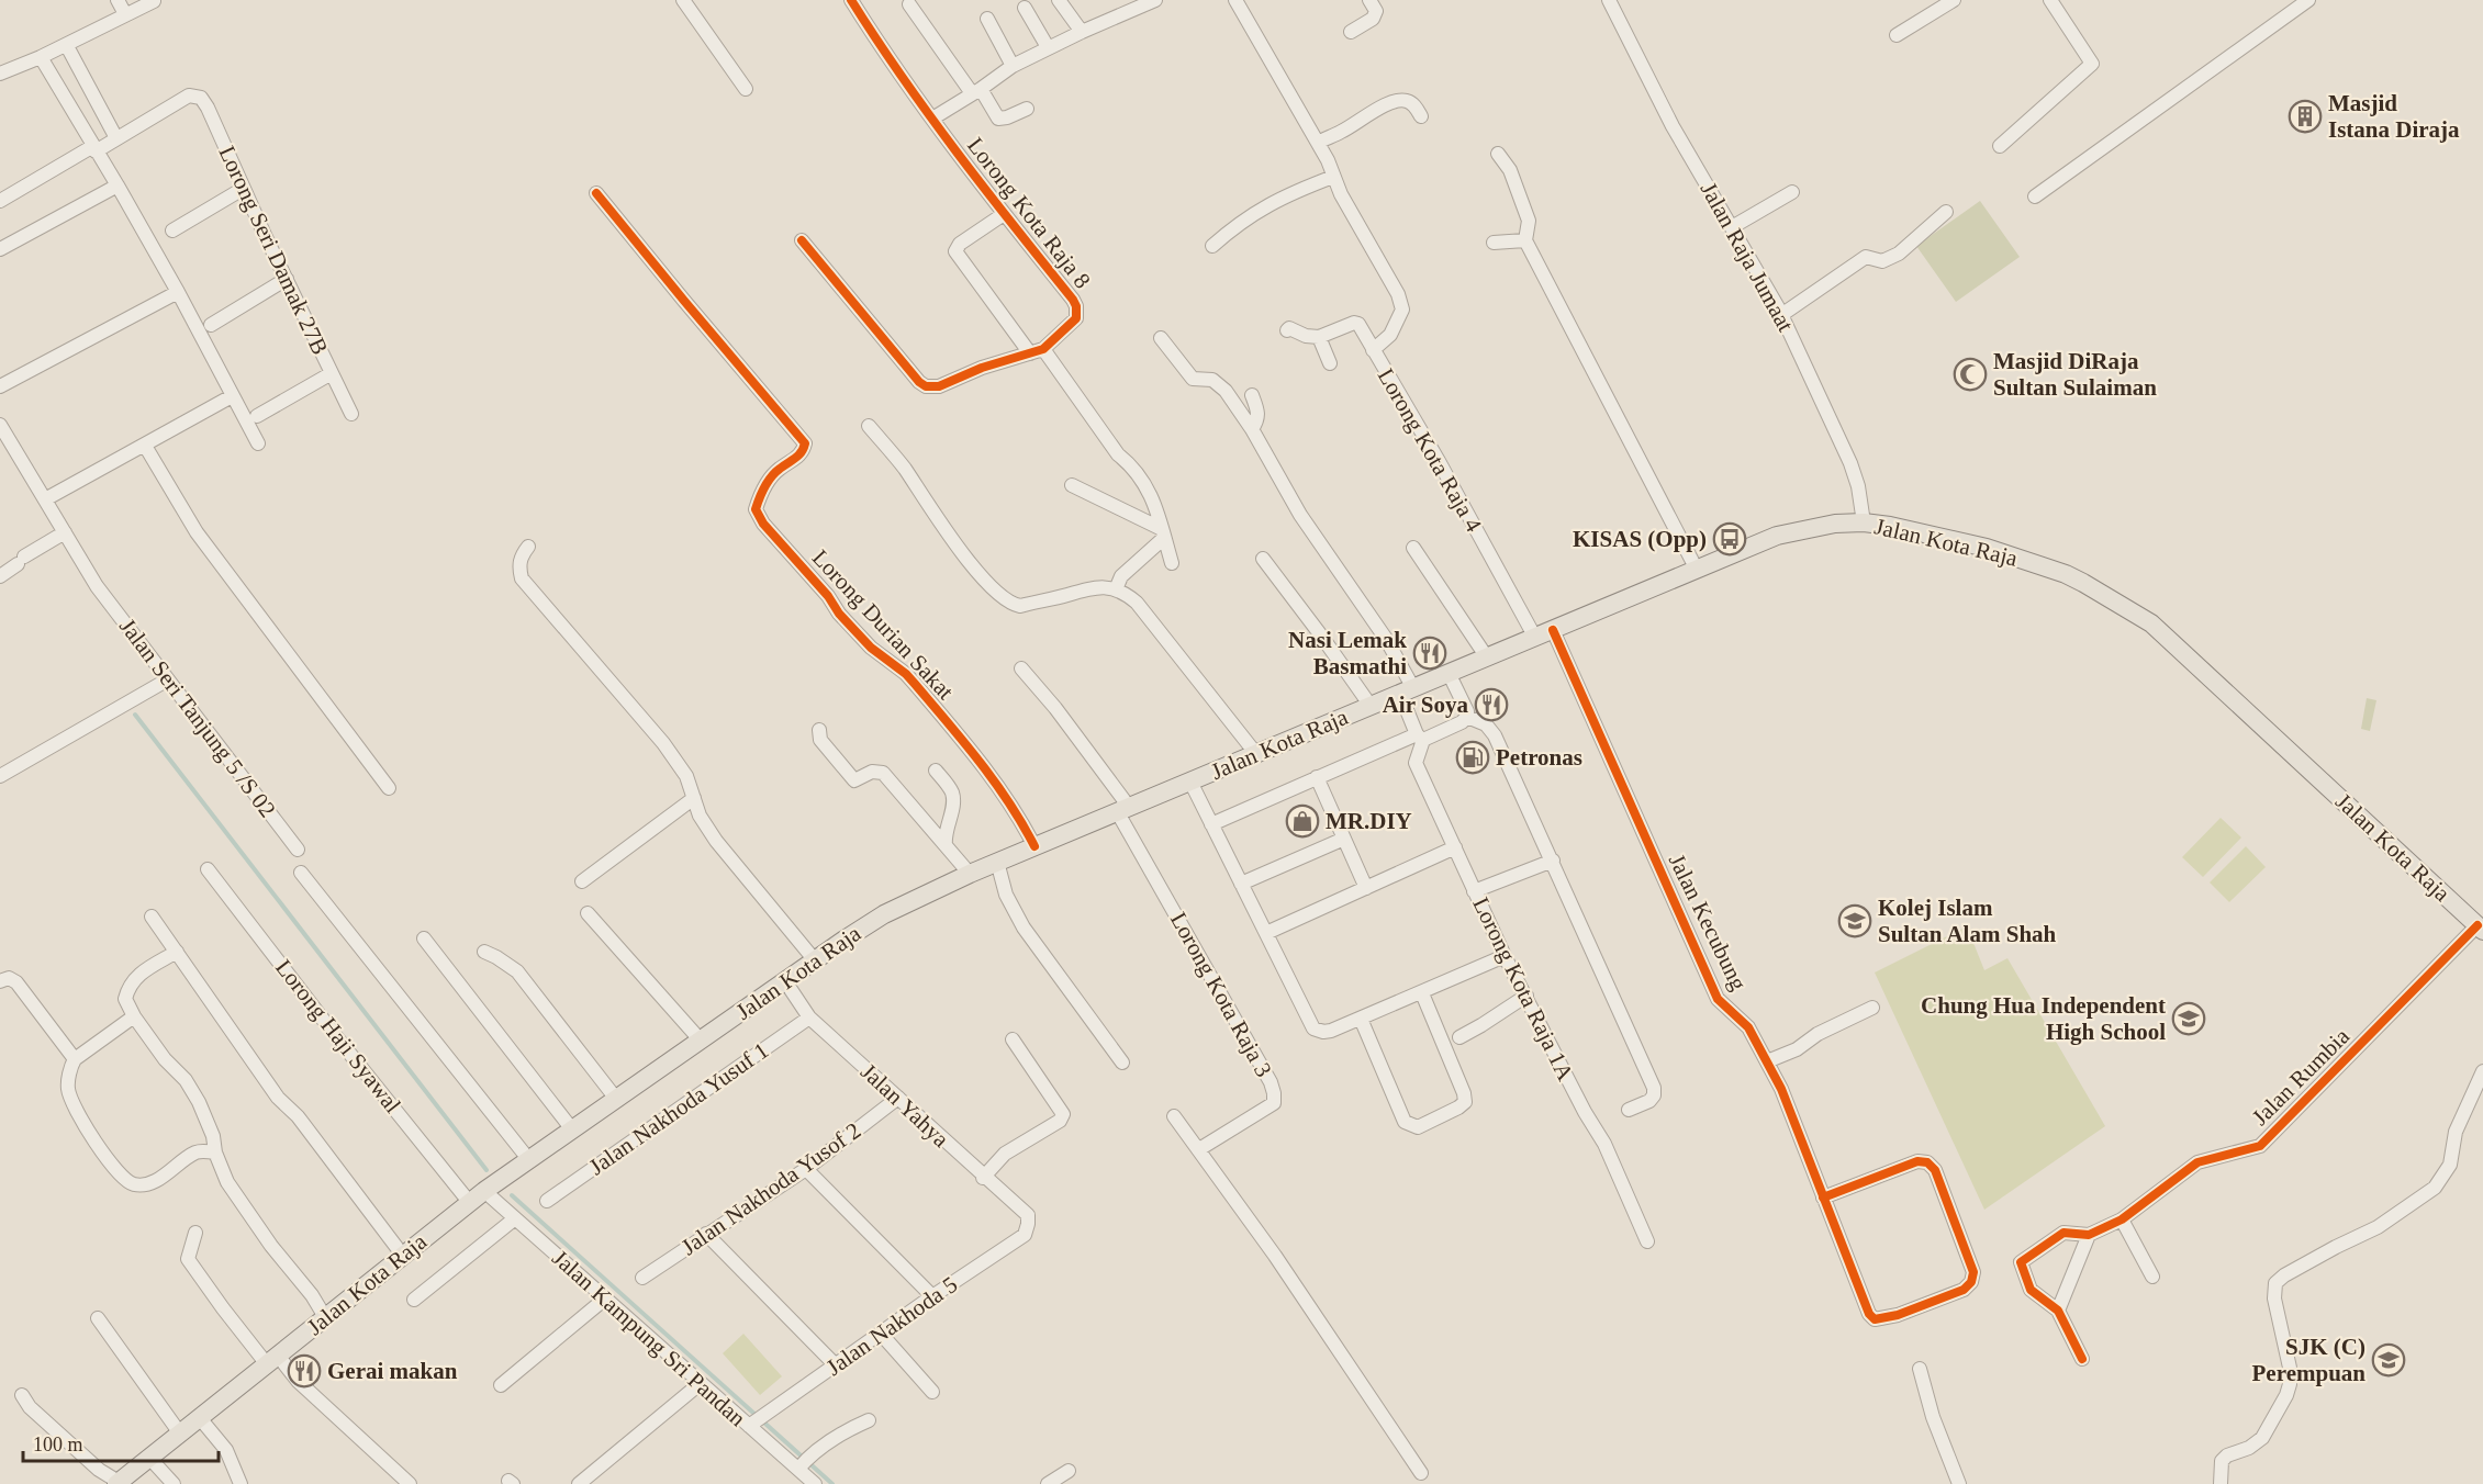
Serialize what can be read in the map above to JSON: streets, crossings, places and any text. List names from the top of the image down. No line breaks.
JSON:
{"streets":{"main road":["Jalan Kota Raja"],"street":["Lorong Kota Raja 8","Lorong Seri Damak 27B","Jalan Raja Jumaat","Lorong Kota Raja 4","Lorong Durian Sakat","Jalan Seri Tanjung 5 /S 02","Jalan Kecubung","Lorong Kota Raja 1A","Lorong Kota Raja 3","Lorong Haji Syawal","Jalan Rumbia","Jalan Yahya","Jalan Nakhoda Yusuf 1","Jalan Nakhoda Yusof 2","Jalan Nakhoda 5","Jalan Kampung Sri Pandan"]},"crossings":[["Jalan Raja Jumaat","Jalan Kota Raja"],["Lorong Kota Raja 4","Jalan Kota Raja"],["Jalan Kota Raja","Lorong Durian Sakat"],["Jalan Kota Raja","Jalan Kecubung"],["Jalan Kota Raja","Lorong Kota Raja 1A"],["Jalan Kota Raja","Lorong Kota Raja 3"],["Jalan Kota Raja","Lorong Haji Syawal"],["Jalan Kota Raja","Jalan Rumbia"],["Jalan Kota Raja","Jalan Yahya"],["Jalan Kota Raja","Jalan Kampung Sri Pandan"],["Lorong Haji Syawal","Jalan Kampung Sri Pandan"],["Jalan Yahya","Jalan Nakhoda Yusuf 1"],["Jalan Yahya","Jalan Nakhoda Yusof 2"],["Jalan Yahya","Jalan Nakhoda 5"],["Jalan Nakhoda 5","Jalan Kampung Sri Pandan"]],"places":{"building":["Masjid Istana Diraja"],"mosque":["Masjid DiRaja Sultan Sulaiman"],"bus stop":["KISAS (Opp)"],"restaurant":["Nasi Lemak Basmathi","Air Soya","Gerai makan"],"fuel station":["Petronas"],"shop":["MR.DIY"],"school or university":["Kolej Islam Sultan Alam Shah","Chung Hua Independent High School","SJK (C) Perempuan"]},"scale_bar":"100 m"}
